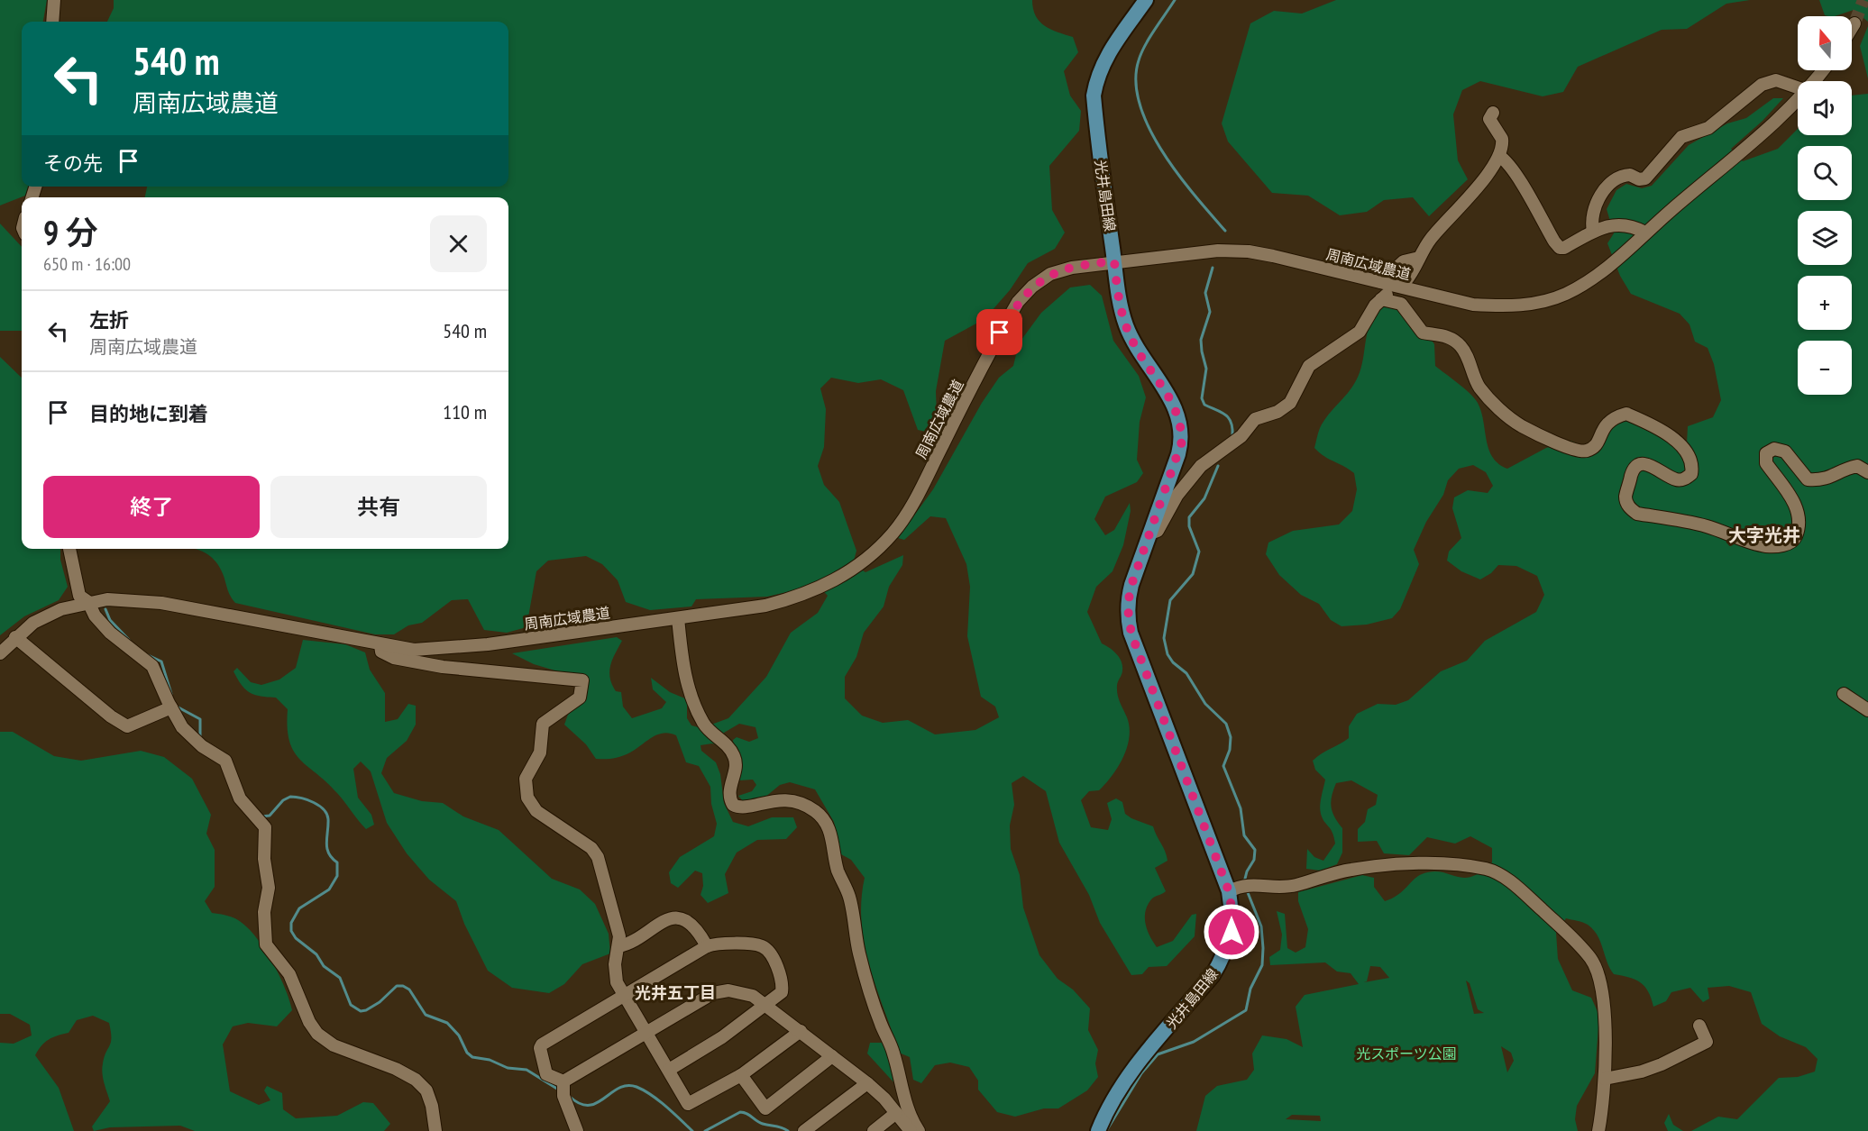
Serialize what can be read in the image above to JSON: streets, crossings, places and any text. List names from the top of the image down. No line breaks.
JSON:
{"streets":{"main road":["光井島田線"],"street":["周南広域農道"]},"crossings":[["光井島田線","周南広域農道"]],"districts":["大字光井","光井五丁目"],"parks":["光スポーツ公園"],"north":"top","page":{"map_buttons":["+","−"],"turn":["540 m","周南広域農道"],"then":"その先","heading":["9 分","650 m · 16:00"],"list":[{"name":"左折","note":"周南広域農道","value":"540 m"},{"name":"目的地に到着","value":"110 m"}],"buttons":["終了","共有"]}}
